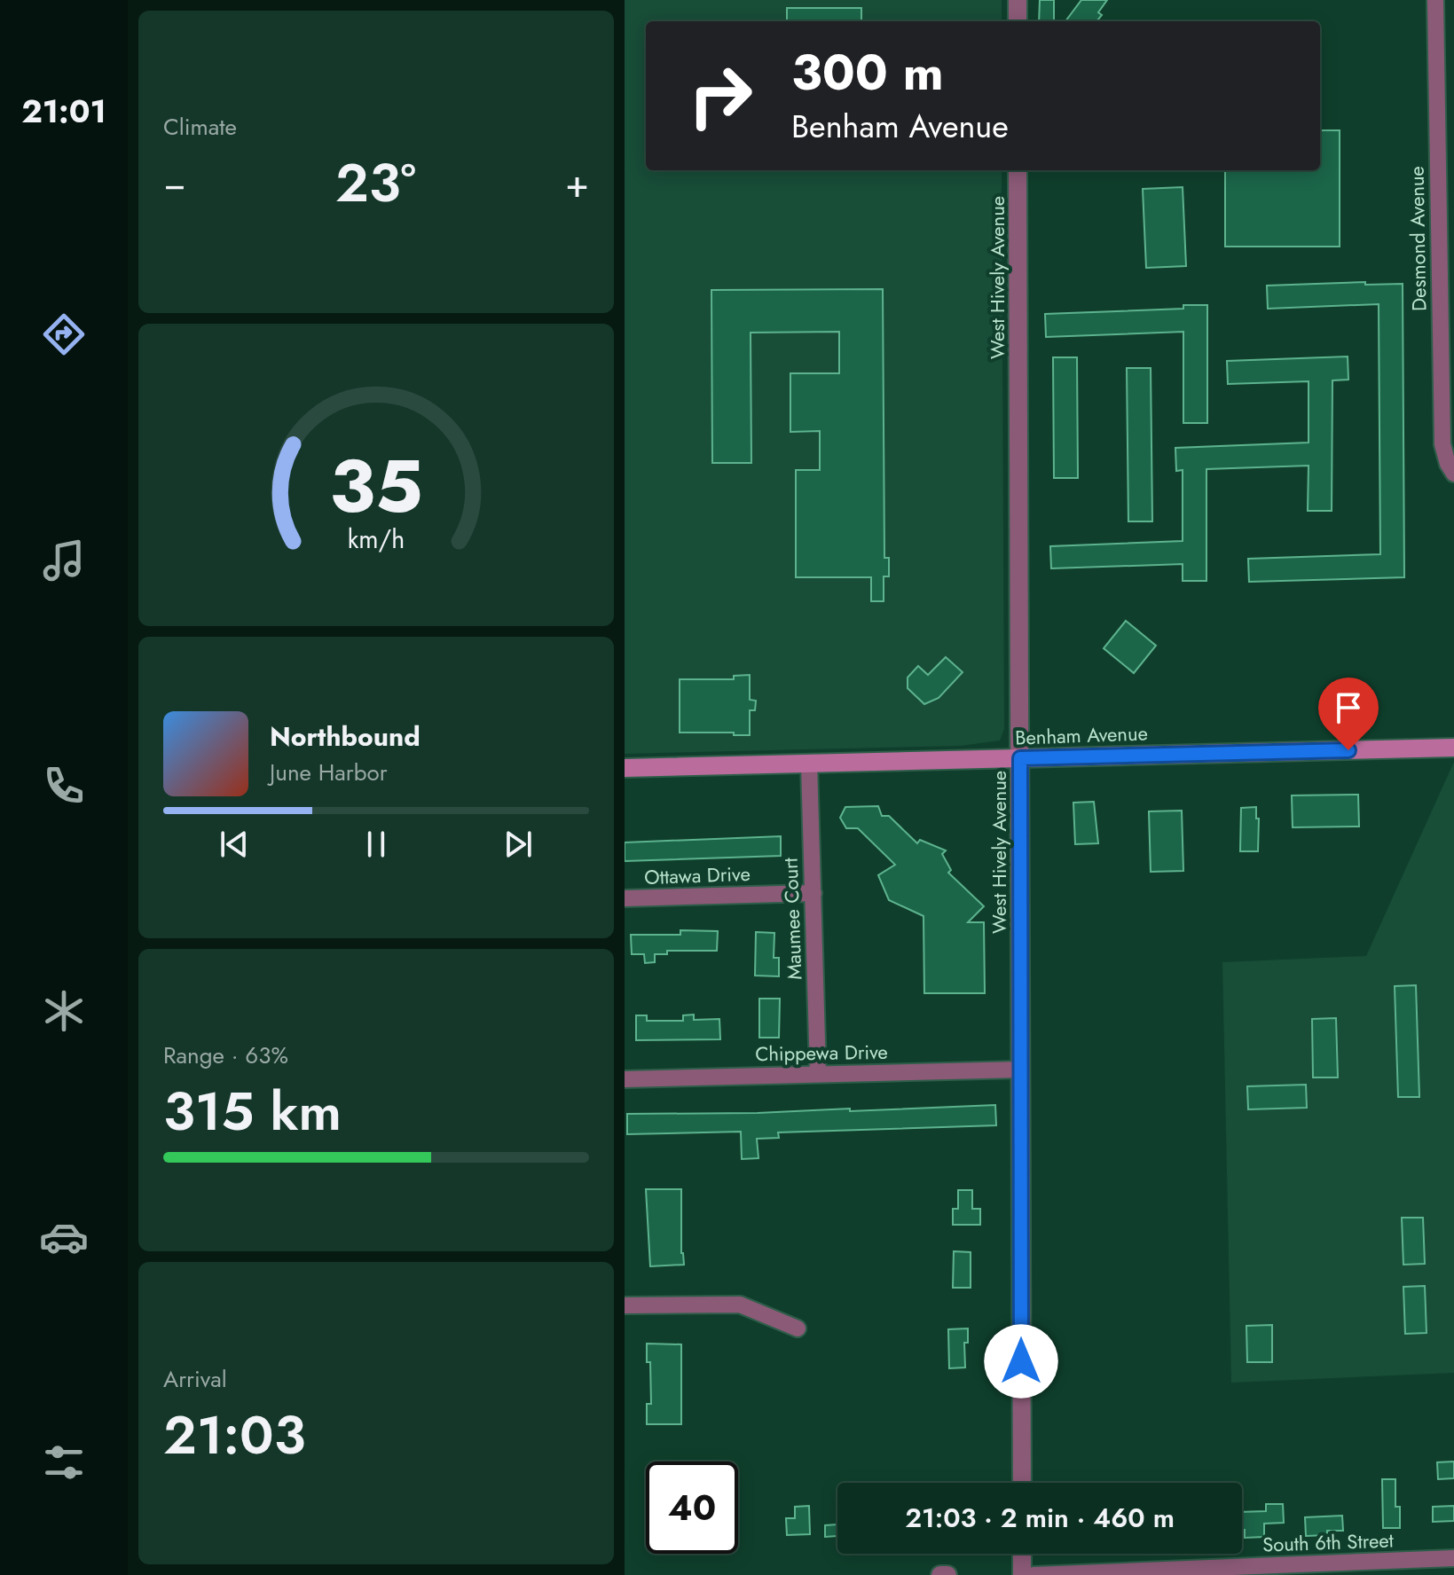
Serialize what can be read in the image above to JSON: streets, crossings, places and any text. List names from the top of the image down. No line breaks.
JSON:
{"streets":{"main road":["Benham Avenue"],"street":["Desmond Avenue","West Hively Avenue","Ottawa Drive","Maumee Court","Chippewa Drive","South 6th Street"]},"crossings":[["West Hively Avenue","Benham Avenue"],["West Hively Avenue","Chippewa Drive"],["Benham Avenue","Maumee Court"],["Ottawa Drive","Maumee Court"],["Maumee Court","Chippewa Drive"]],"page":{"tabs":"21:01","tile":["Climate",["Range · 63%","315 km"],["Arrival","21:03"]],"turn":["300 m","Benham Avenue"],"heat":["−","23°","+"],"song":["Northbound","June Harbor"],"limit":"40","trip":"21:03 · 2 min · 460 m","gauge":["35","km/h"]}}
